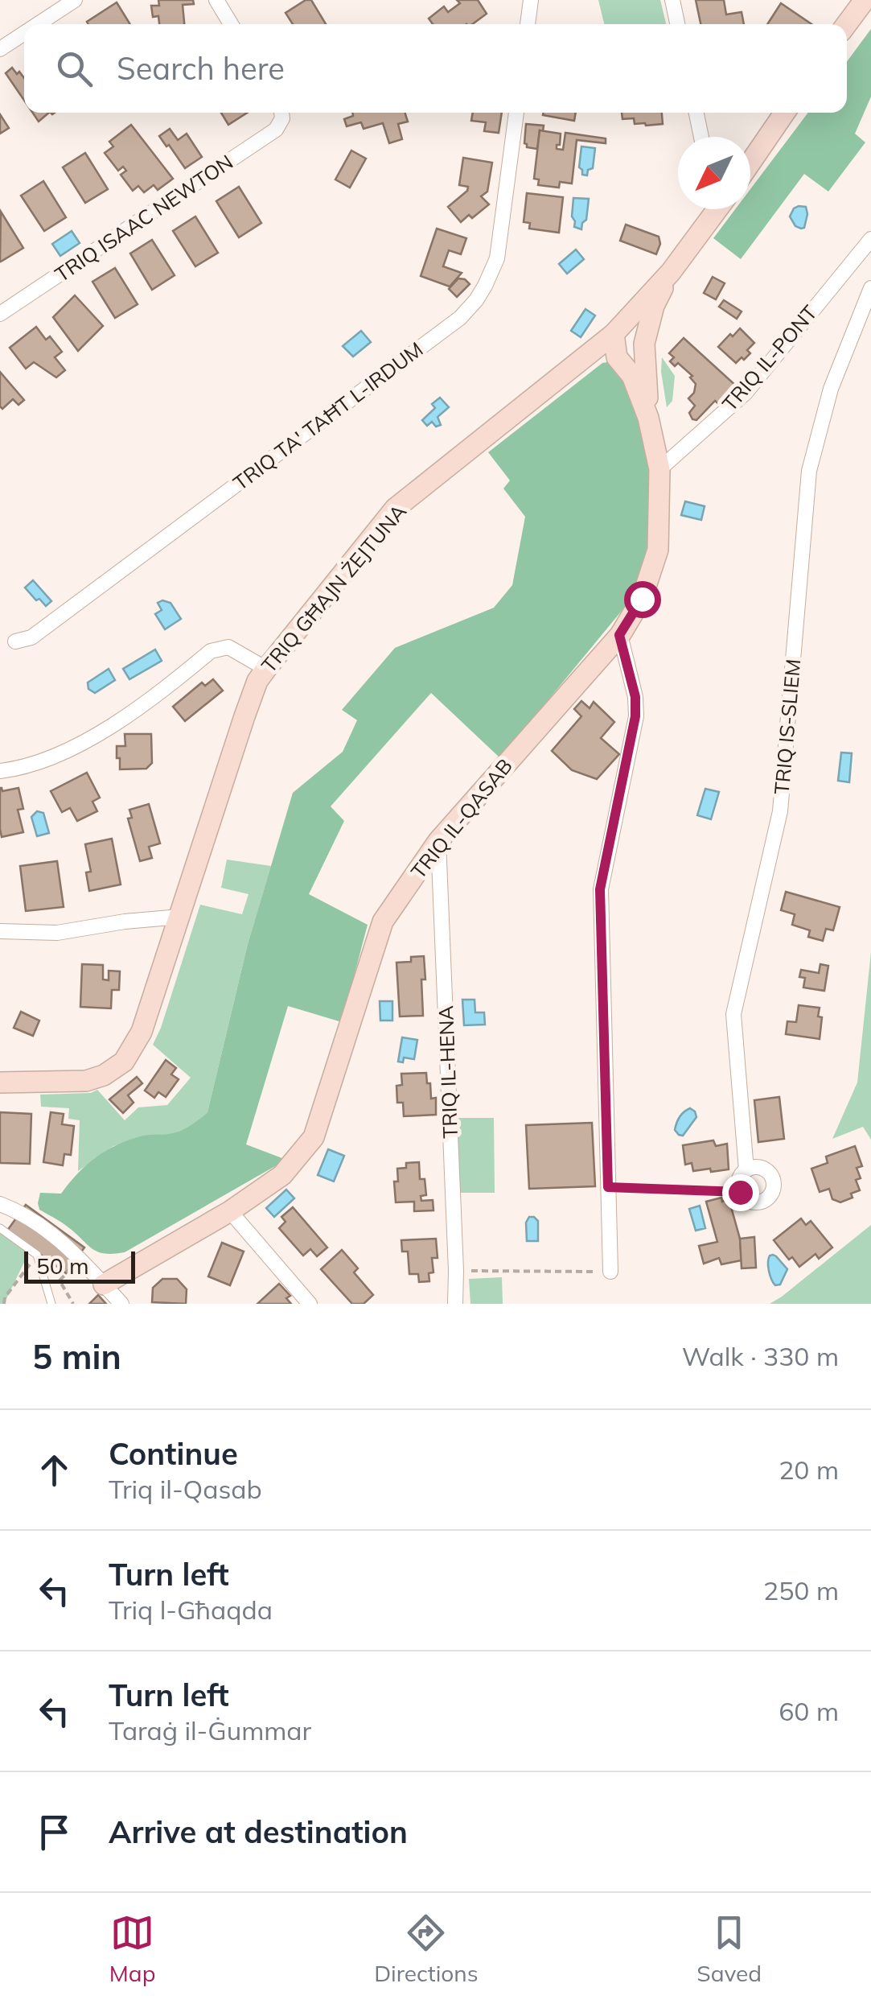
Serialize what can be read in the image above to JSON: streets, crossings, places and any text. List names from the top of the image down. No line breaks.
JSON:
{"streets":{"street":["TRIQ ISAAC NEWTON","TRIQ IL-PONT","TRIQ TA' TAĦT L-IRDUM","TRIQ GĦAJN ŻEJTUNA","TRIQ IS-SLIEM","TRIQ IL-QASAB","TRIQ IL-HENA"]},"crossings":[["TRIQ IL-PONT","TRIQ IL-QASAB"],["TRIQ GĦAJN ŻEJTUNA","TRIQ IL-QASAB"],["TRIQ IL-QASAB","TRIQ IL-HENA"]],"scale_bar":"50 m","north":"bottom left","page":{"search":"Search here","scale":"50 m","heading":["5 min","Walk · 330 m"],"list":[["Continue","Triq il-Qasab","20 m"],["Turn left","Triq l-Għaqda","250 m"],["Turn left","Taraġ il-Ġummar","60 m"],"Arrive at destination"],"nav":["Map","Directions","Saved"]}}
